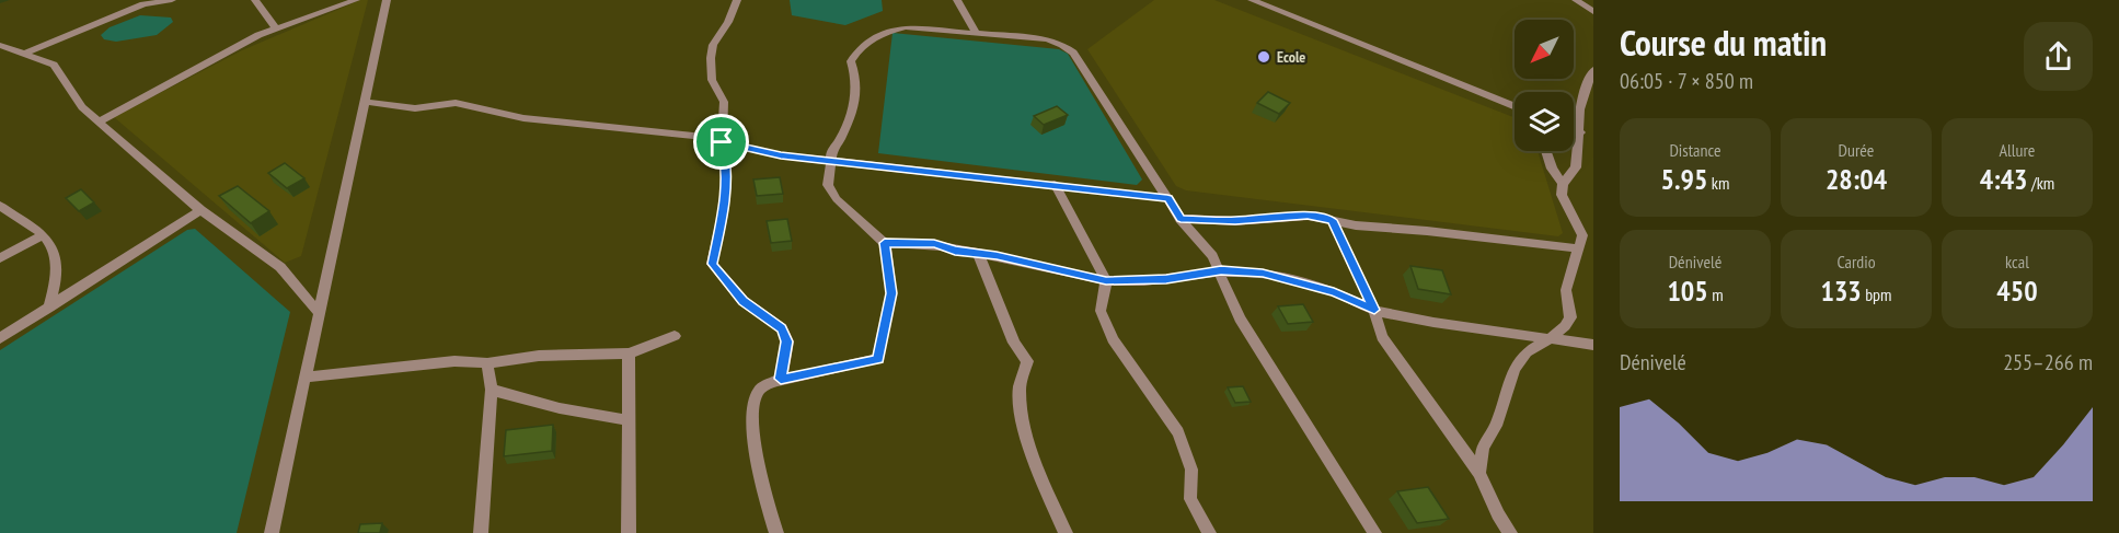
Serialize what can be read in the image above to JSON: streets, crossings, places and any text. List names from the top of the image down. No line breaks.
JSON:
{"places":["Ecole"],"north":"bottom left","page":{"heading":["Course du matin","06:05 · 7 × 850 m"],"stats":[["Distance","5.95 km"],["Durée","28:04"],["Allure","4:43 /km"],["Dénivelé","105 m"],["Cardio","133 bpm"],["kcal","450"]],"chart":["Dénivelé","255–266 m"]}}
